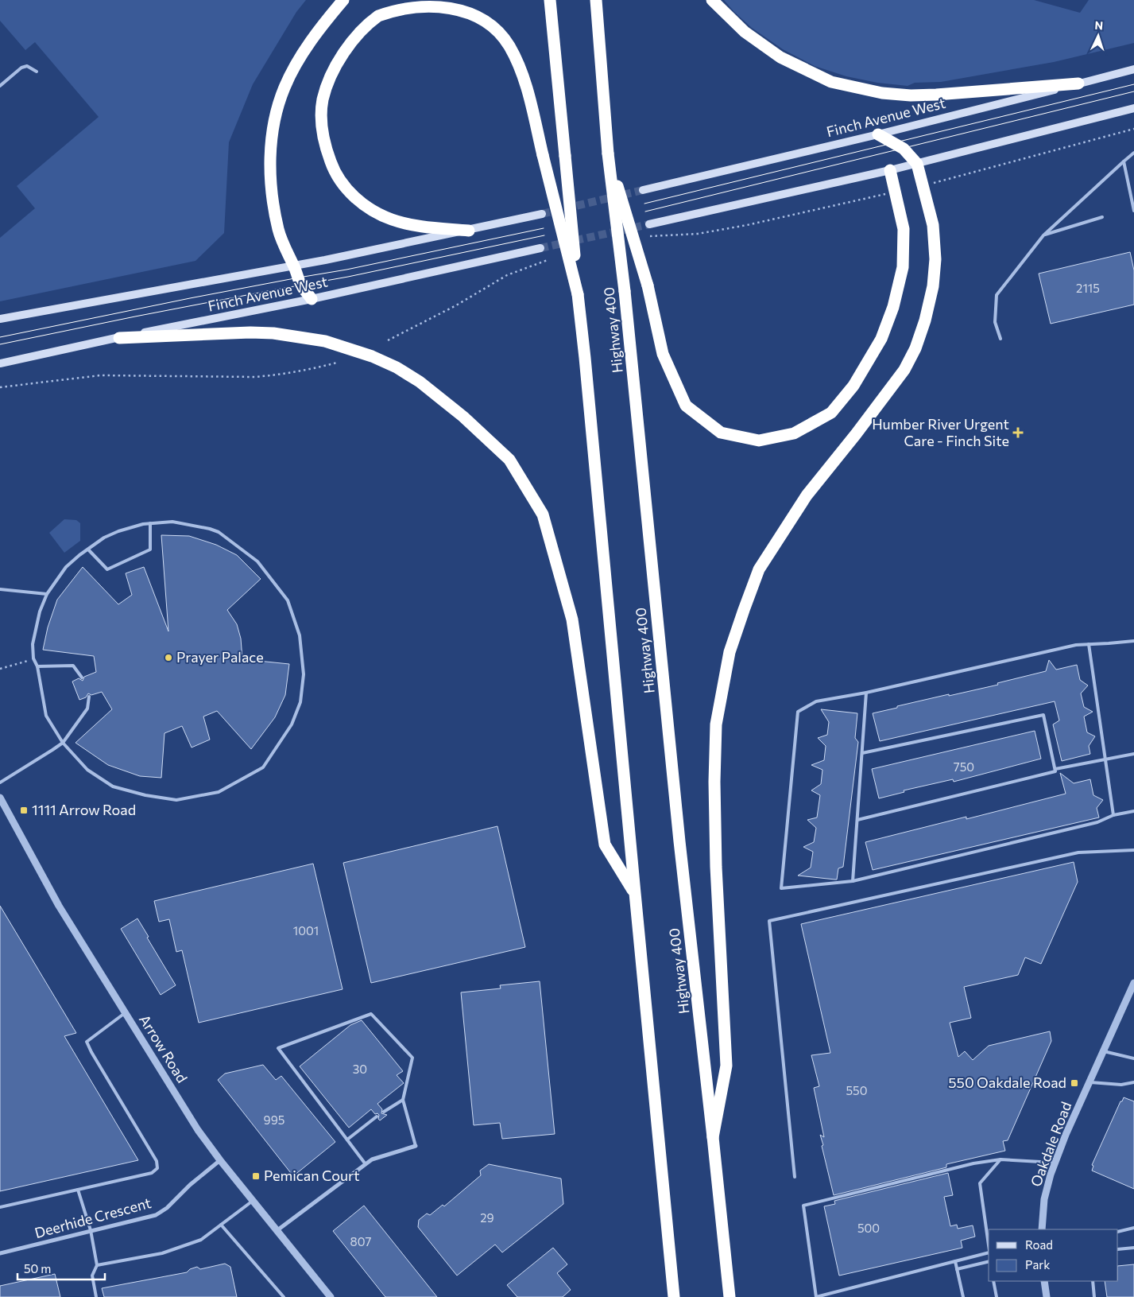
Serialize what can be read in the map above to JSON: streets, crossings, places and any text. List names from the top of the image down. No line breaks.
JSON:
{"streets":{"highway":["Highway 400"],"main road":["Finch Avenue West"],"street":["Arrow Road","Oakdale Road","Deerhide Crescent"]},"crossings":[["Arrow Road","Deerhide Crescent"]],"places":{"health":["Humber River Urgent Care - Finch Site"],"other":["Prayer Palace"],"transit":["1111 Arrow Road","550 Oakdale Road","Pemican Court"]},"house_numbers":["2115","750","1001","30","550","995","29","500","807"],"legend":["Road","Park"],"scale_bar":"50 m","north":"top"}
